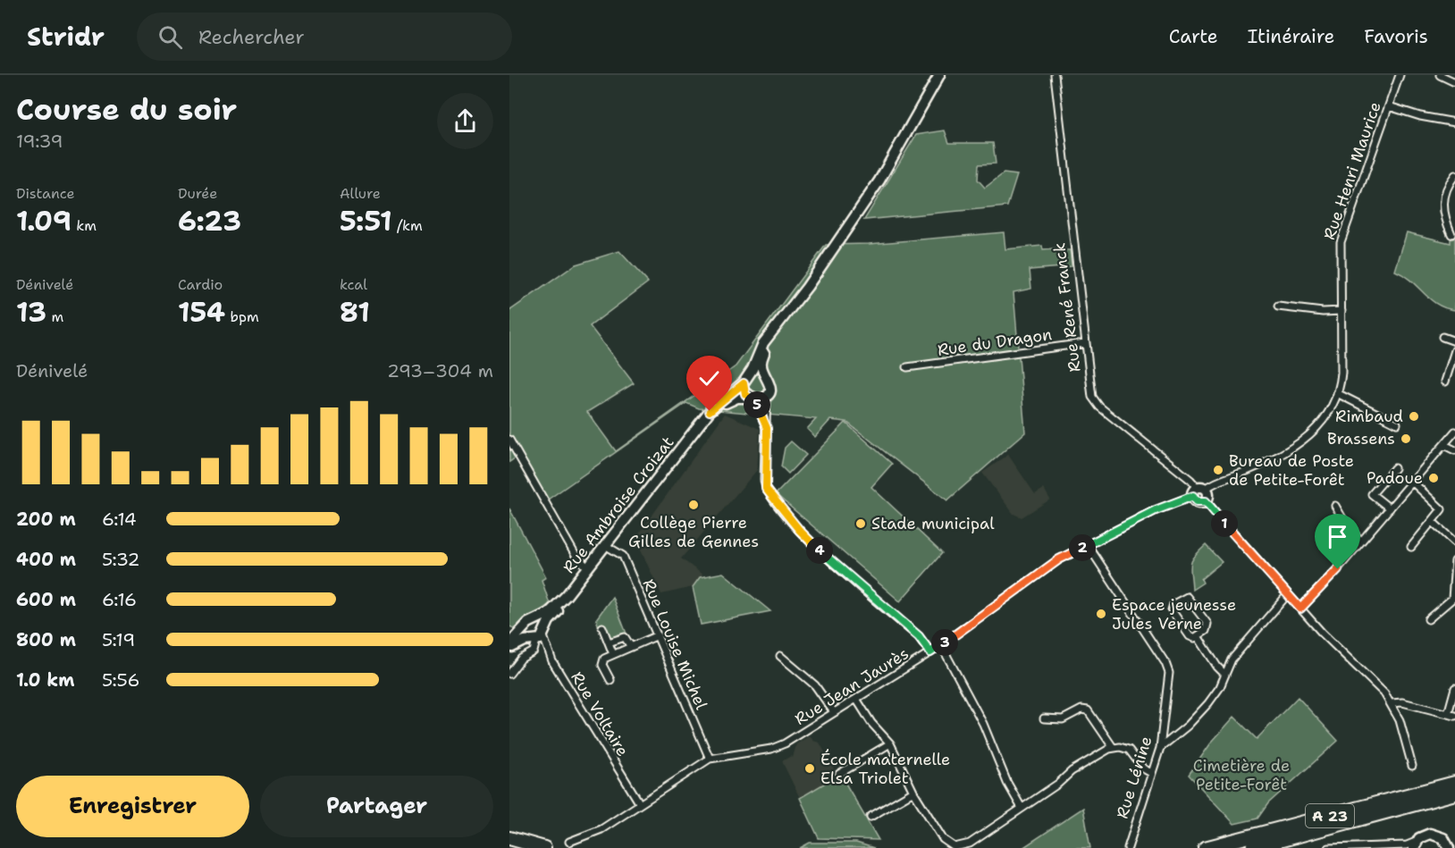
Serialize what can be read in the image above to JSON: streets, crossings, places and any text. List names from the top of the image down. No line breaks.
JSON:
{"streets":{"highway":["A 23"],"main road":["Rue Ambroise Croizat"],"street":["Rue Henri Maurice","Rue René Franck","Rue du Dragon","Rue Louise Michel","Rue Jean Jaurès","Rue Voltaire","Rue Lénine"]},"crossings":[["Rue Henri Maurice","Rue Jean Jaurès"],["Rue René Franck","Rue du Dragon"],["Rue René Franck","Rue Jean Jaurès"],["Rue Ambroise Croizat","Rue Louise Michel"],["Rue Ambroise Croizat","Rue Voltaire"],["Rue Louise Michel","Rue Jean Jaurès"],["Rue Jean Jaurès","Rue Voltaire"],["Rue Jean Jaurès","Rue Lénine"]],"parks":["Cimetière de Petite-Forêt"],"places":["Rimbaud","Brassens","Bureau de Poste de Petite-Forêt","Padoue","Collège Pierre Gilles de Gennes","Stade municipal","Espace jeunesse Jules Verne","École maternelle Elsa Triolet"],"page":{"header":"Stridr","search":"Rechercher","nav":["Carte","Itinéraire","Favoris"],"heading":["Course du soir","19:39"],"stats":[["Distance","1.09 km"],["Durée","6:23"],["Allure","5:51 /km"],["Dénivelé","13 m"],["Cardio","154 bpm"],["kcal","81"]],"chart":["Dénivelé","293–304 m"],"pins":["5","1","2","4","3"],"list":[{"name":"200 m","note":"6:14"},{"name":"400 m","note":"5:32"},{"name":"600 m","note":"6:16"},{"name":"800 m","note":"5:19"},{"name":"1.0 km","note":"5:56"}],"buttons":["Enregistrer","Partager"]}}
